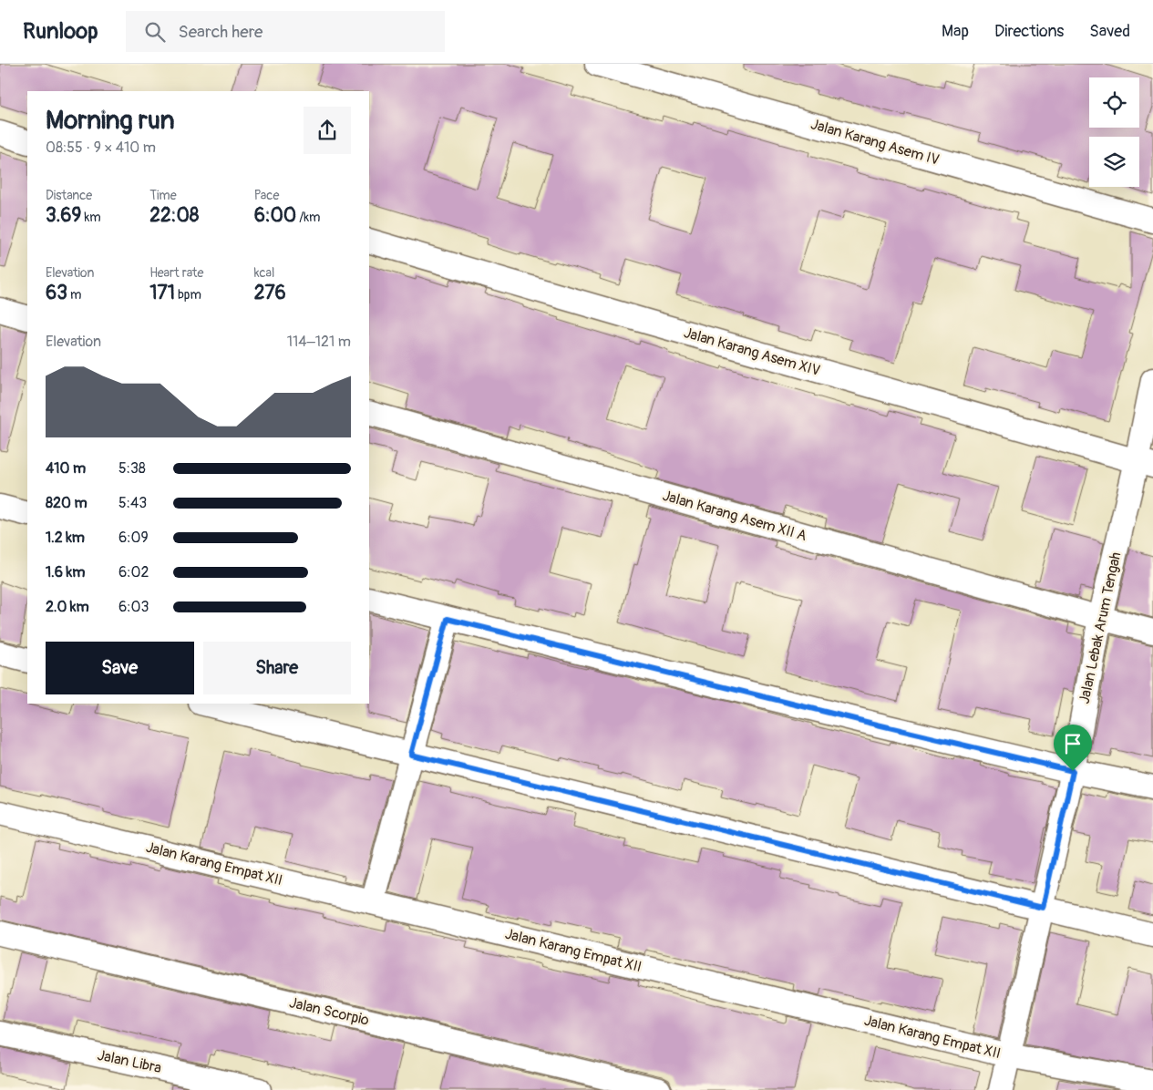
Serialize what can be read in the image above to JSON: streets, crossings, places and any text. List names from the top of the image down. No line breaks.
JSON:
{"streets":{"street":["Jalan Karang Asem IV","Jalan Karang Asem XIV","Jalan Karang Asem XII A","Jalan Lebak Arum Tengah","Jalan Karang Empat XII","Jalan Scorpio","Jalan Libra"]},"crossings":[["Jalan Karang Asem XIV","Jalan Lebak Arum Tengah"],["Jalan Karang Asem XII A","Jalan Lebak Arum Tengah"],["Jalan Lebak Arum Tengah","Jalan Karang Empat XII"]],"page":{"header":"Runloop","search":"Search here","nav":["Map","Directions","Saved"],"heading":["Morning run","08:55 · 9 × 410 m"],"stats":[["Distance","3.69 km"],["Time","22:08"],["Pace","6:00 /km"],["Elevation","63 m"],["Heart rate","171 bpm"],["kcal","276"]],"chart":["Elevation","114–121 m"],"list":[{"name":"410 m","note":"5:38"},{"name":"820 m","note":"5:43"},{"name":"1.2 km","note":"6:09"},{"name":"1.6 km","note":"6:02"},{"name":"2.0 km","note":"6:03"}],"buttons":["Save","Share"]}}
